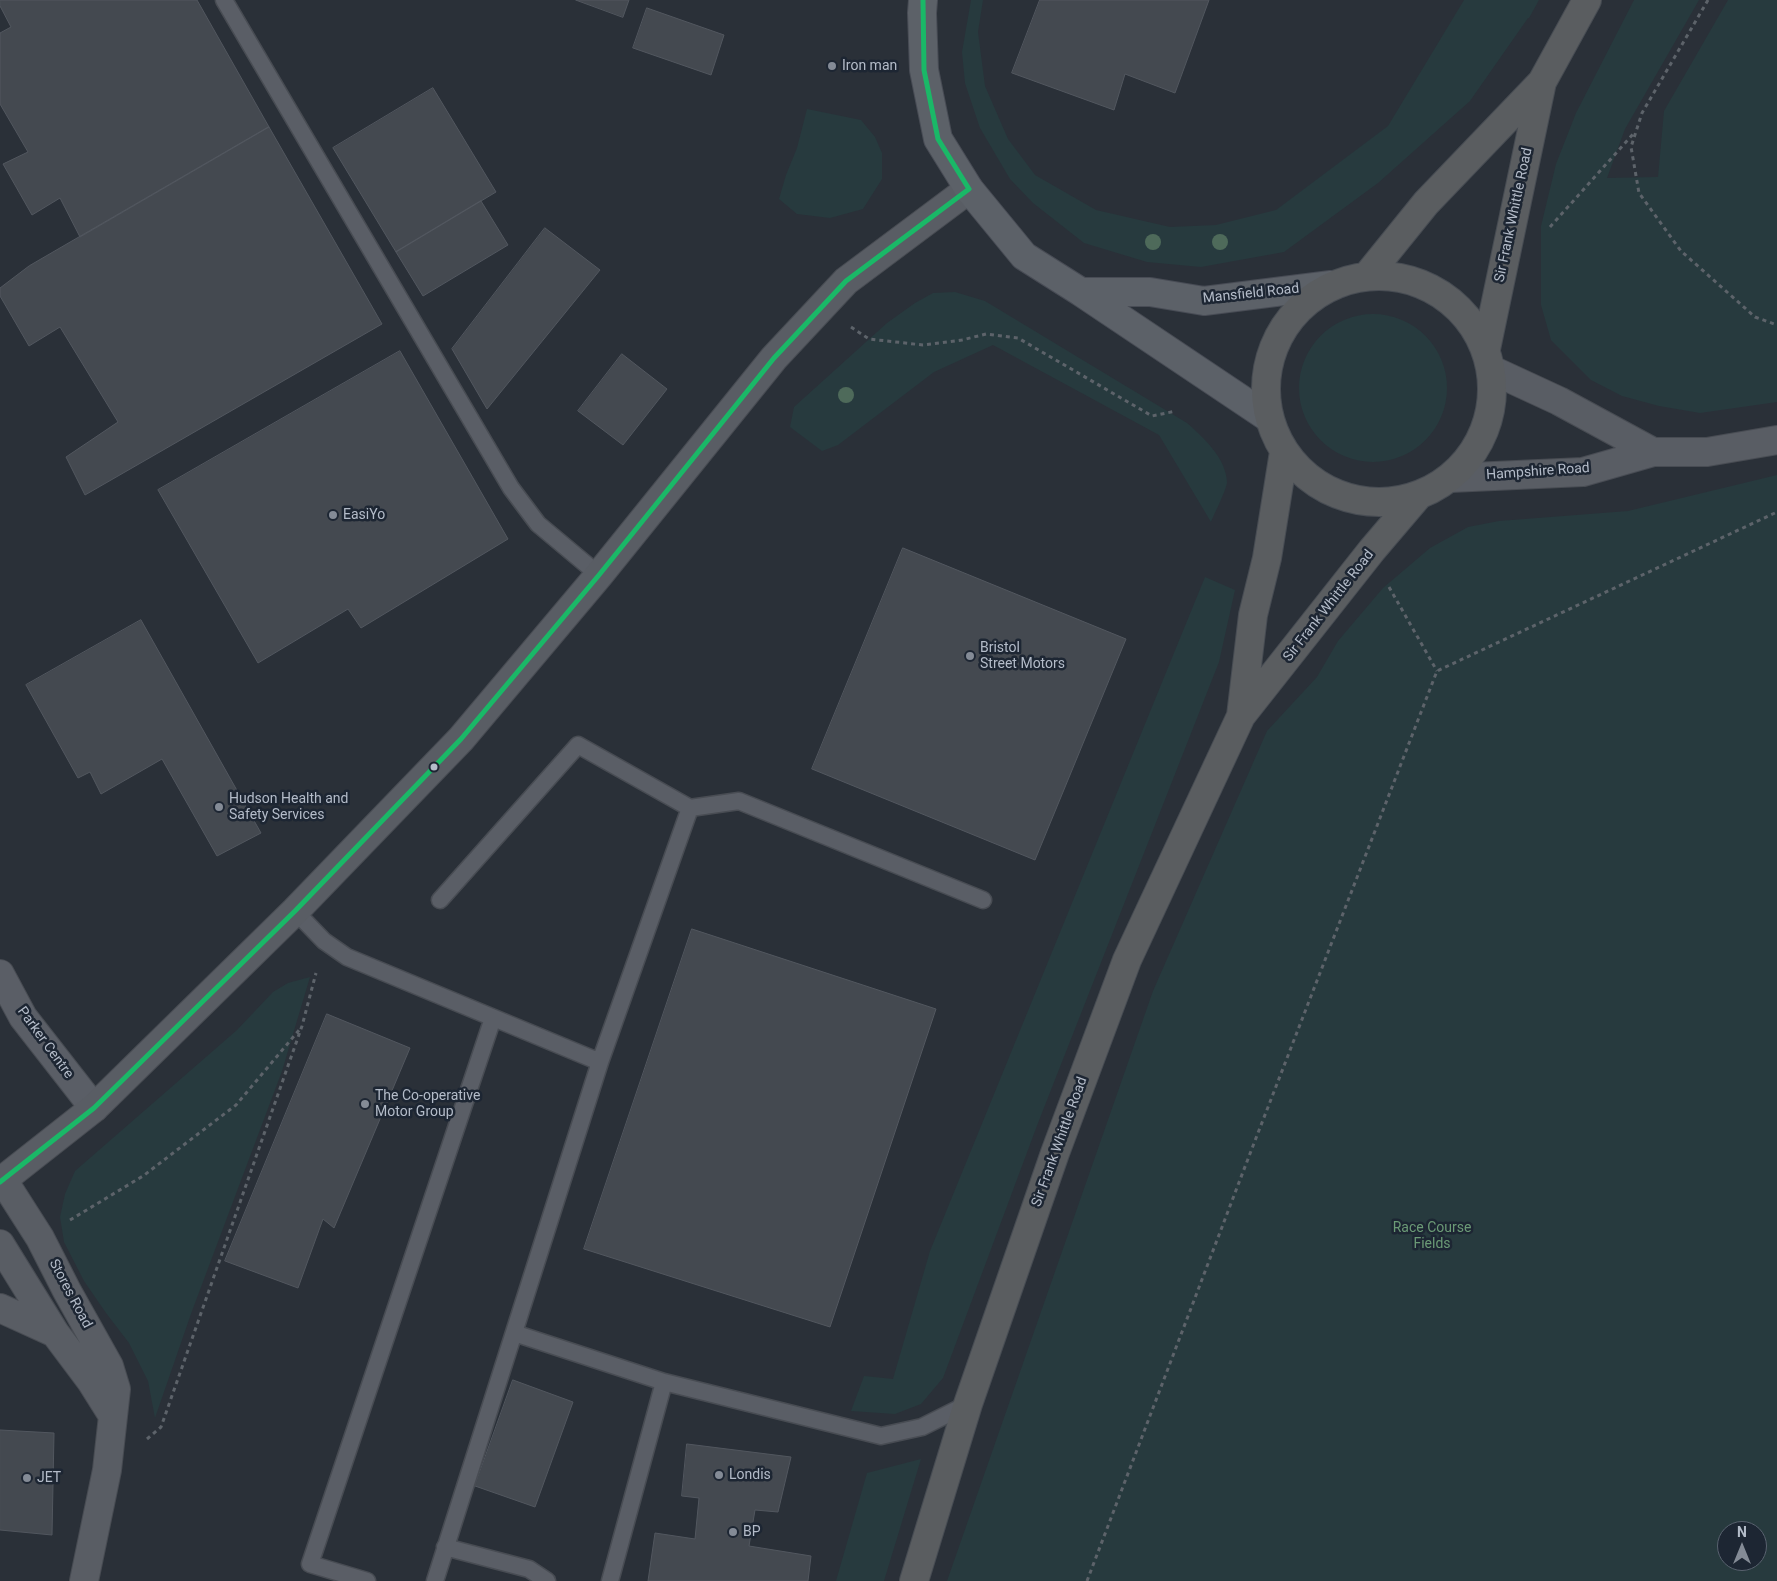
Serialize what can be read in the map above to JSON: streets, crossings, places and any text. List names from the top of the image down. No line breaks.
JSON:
{"streets":{"highway":["Sir Frank Whittle Road"],"main road":["Mansfield Road"],"street":["Hampshire Road","Parker Centre","Stores Road"]},"crossings":[["Sir Frank Whittle Road","Hampshire Road"]],"parks":["Race Course Fields"],"places":["Iron man","EasiYo","Bristol Street Motors","Hudson Health and Safety Services","The Co-operative Motor Group","Londis","JET","BP"],"north":"top"}
